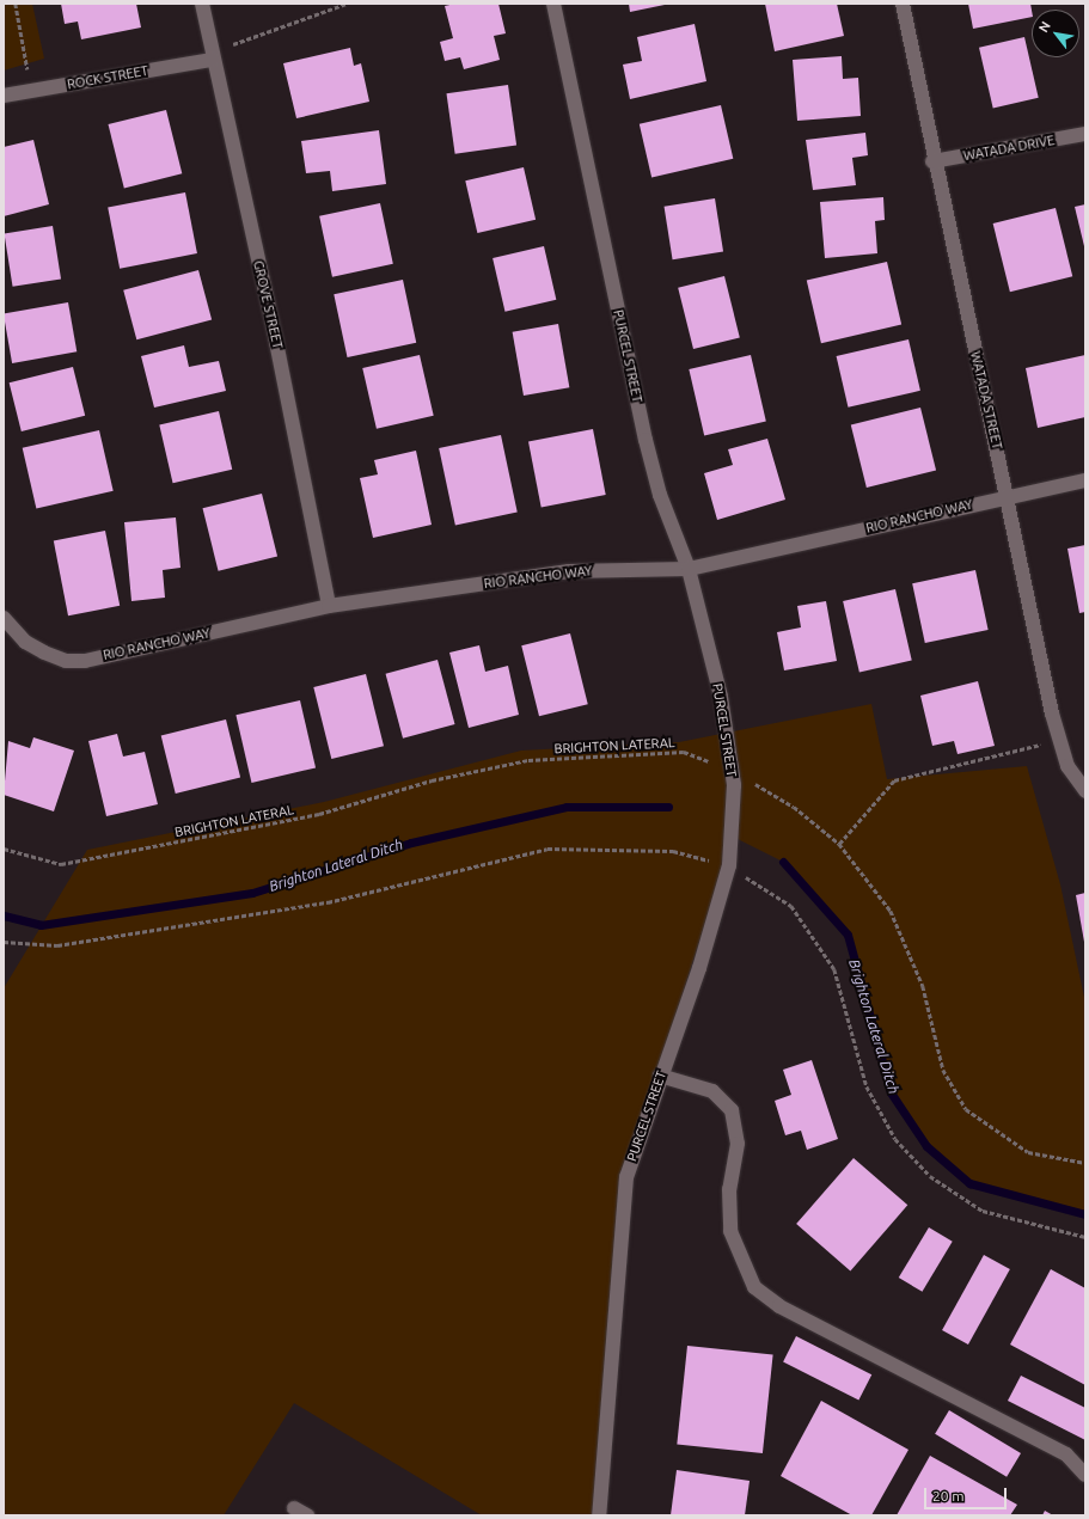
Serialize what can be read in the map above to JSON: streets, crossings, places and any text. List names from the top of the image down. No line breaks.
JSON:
{"streets":{"street":["ROCK STREET","WATADA DRIVE","GROVE STREET","PURCEL STREET","WATADA STREET","RIO RANCHO WAY"],"path":["BRIGHTON LATERAL"]},"crossings":[["ROCK STREET","GROVE STREET"],["WATADA DRIVE","WATADA STREET"],["GROVE STREET","RIO RANCHO WAY"],["PURCEL STREET","RIO RANCHO WAY"],["PURCEL STREET","BRIGHTON LATERAL"],["WATADA STREET","RIO RANCHO WAY"]],"water":["Brighton Lateral Ditch"],"scale_bar":"20 m","north":"top left"}
